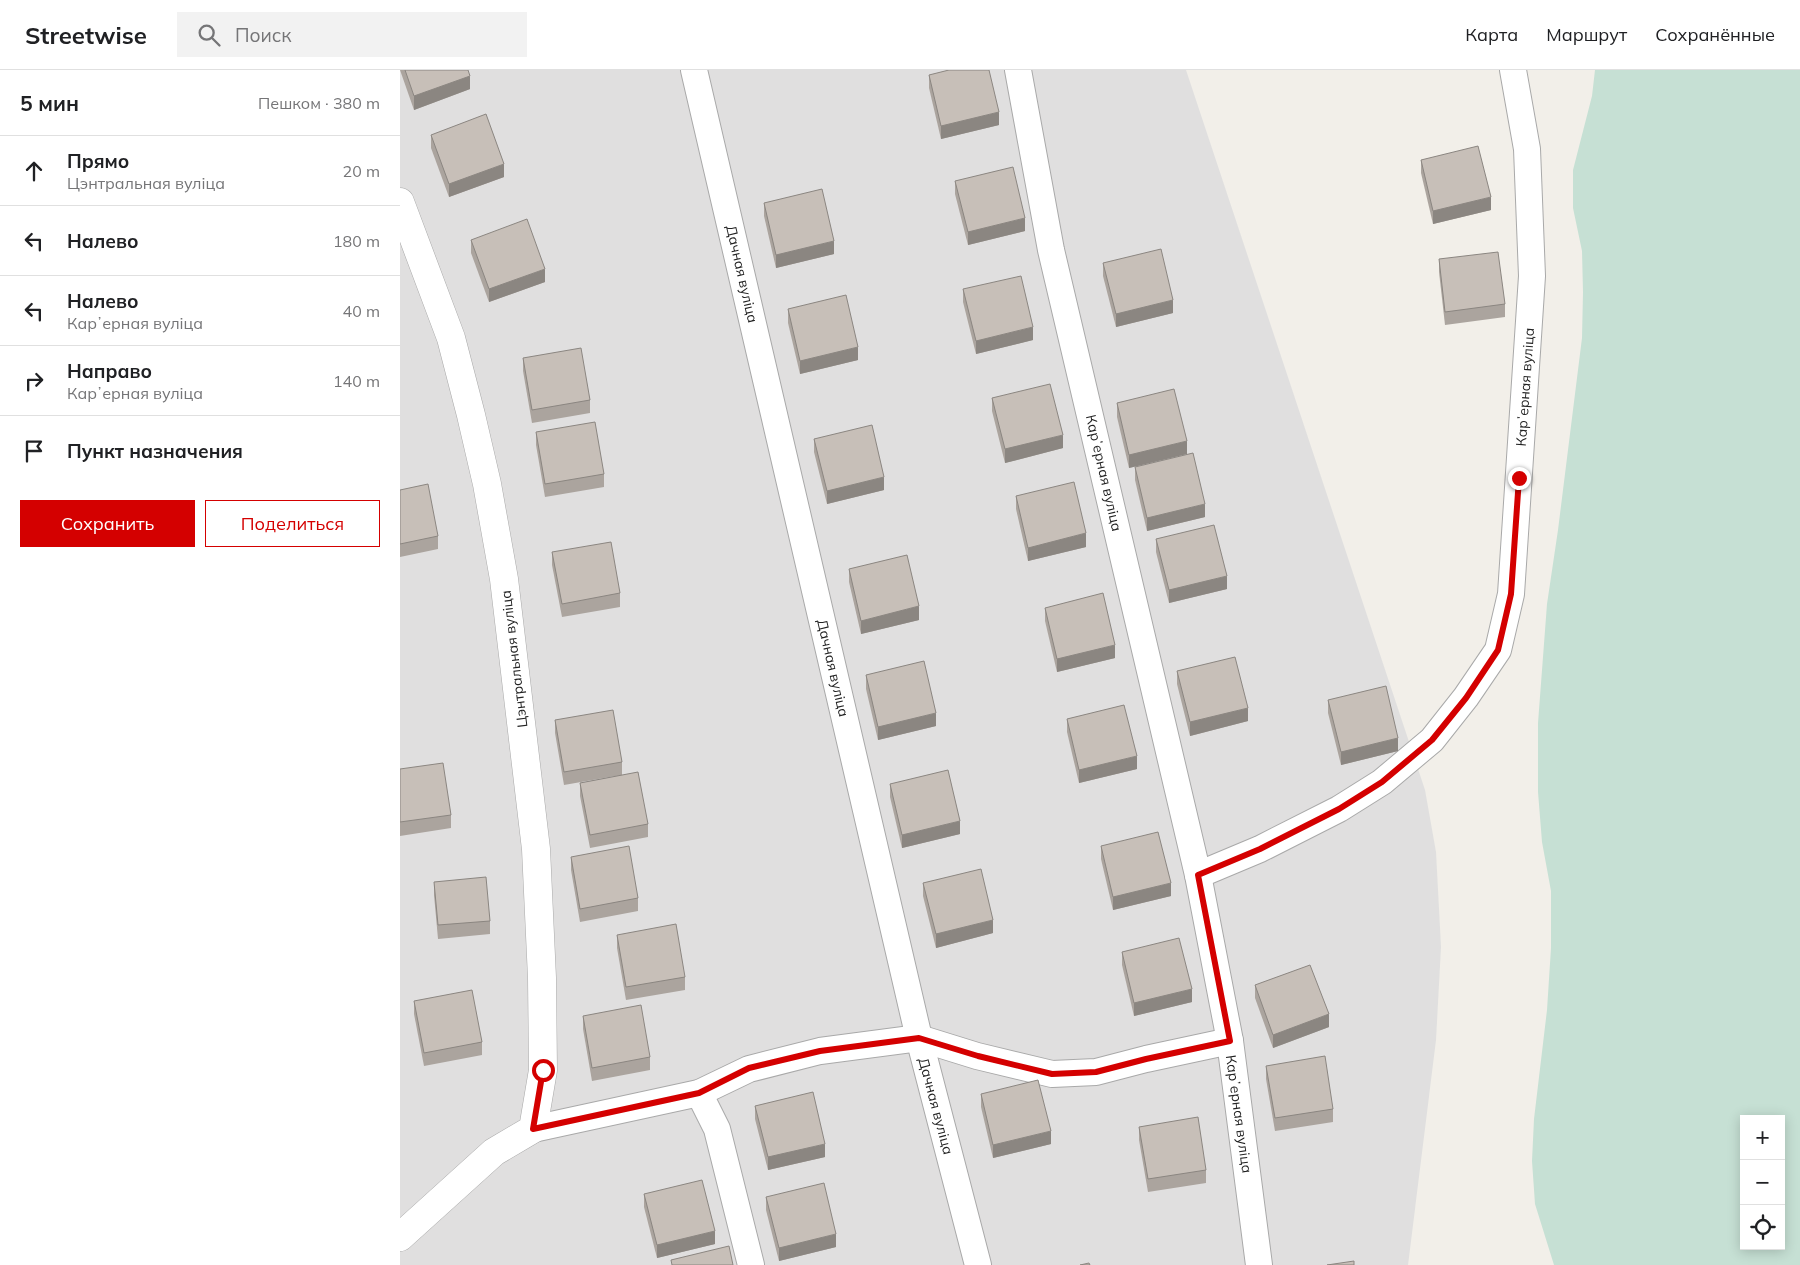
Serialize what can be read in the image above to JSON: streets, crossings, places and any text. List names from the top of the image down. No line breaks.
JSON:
{"streets":{"street":["Дачная вуліца","Карʼерная вуліца","Цэнтральная вуліца"]},"page":{"header":"Streetwise","search":"Поиск","nav":["Карта","Маршрут","Сохранённые"],"heading":["5 мин","Пешком · 380 m"],"list":[["Прямо","Цэнтральная вуліца","20 m"],["Налево","180 m"],["Налево","Карʼерная вуліца","40 m"],["Направо","Карʼерная вуліца","140 m"],"Пункт назначения"],"buttons":["Сохранить","Поделиться"],"map_buttons":["+","−"]}}
